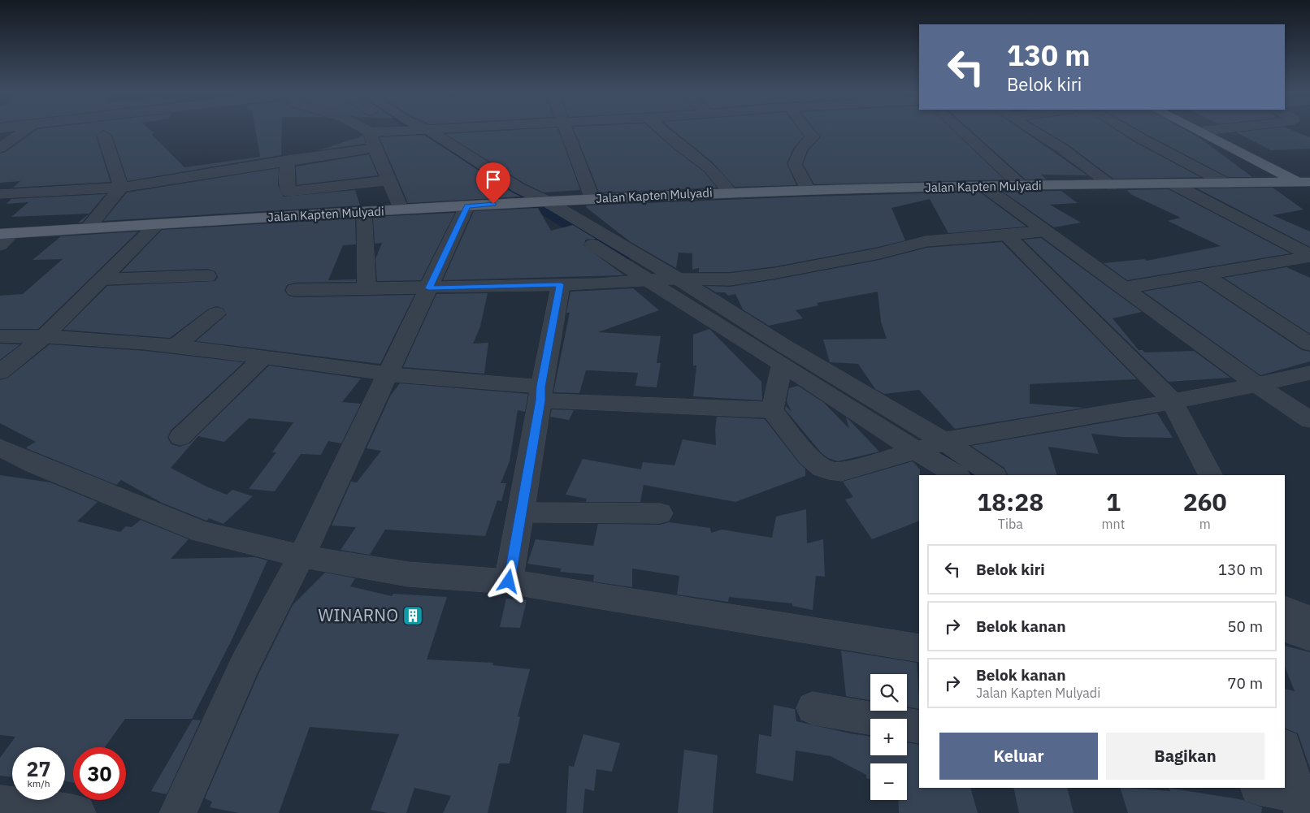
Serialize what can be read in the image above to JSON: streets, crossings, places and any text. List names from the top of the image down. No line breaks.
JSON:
{"streets":{"main road":["Jalan Kapten Mulyadi"]},"places":{"building":["WINARNO"]},"page":{"turn":["130 m","Belok kiri"],"eta":["18:28","Tiba","1","mnt","260","m"],"list":[{"name":"Belok kiri","value":"130 m"},{"name":"Belok kanan","value":"50 m"},{"name":"Belok kanan","note":"Jalan Kapten Mulyadi","value":"70 m"}],"map_buttons":["+","−"],"buttons":["Keluar","Bagikan"],"speed":"27 km/h","limit":"30"}}
